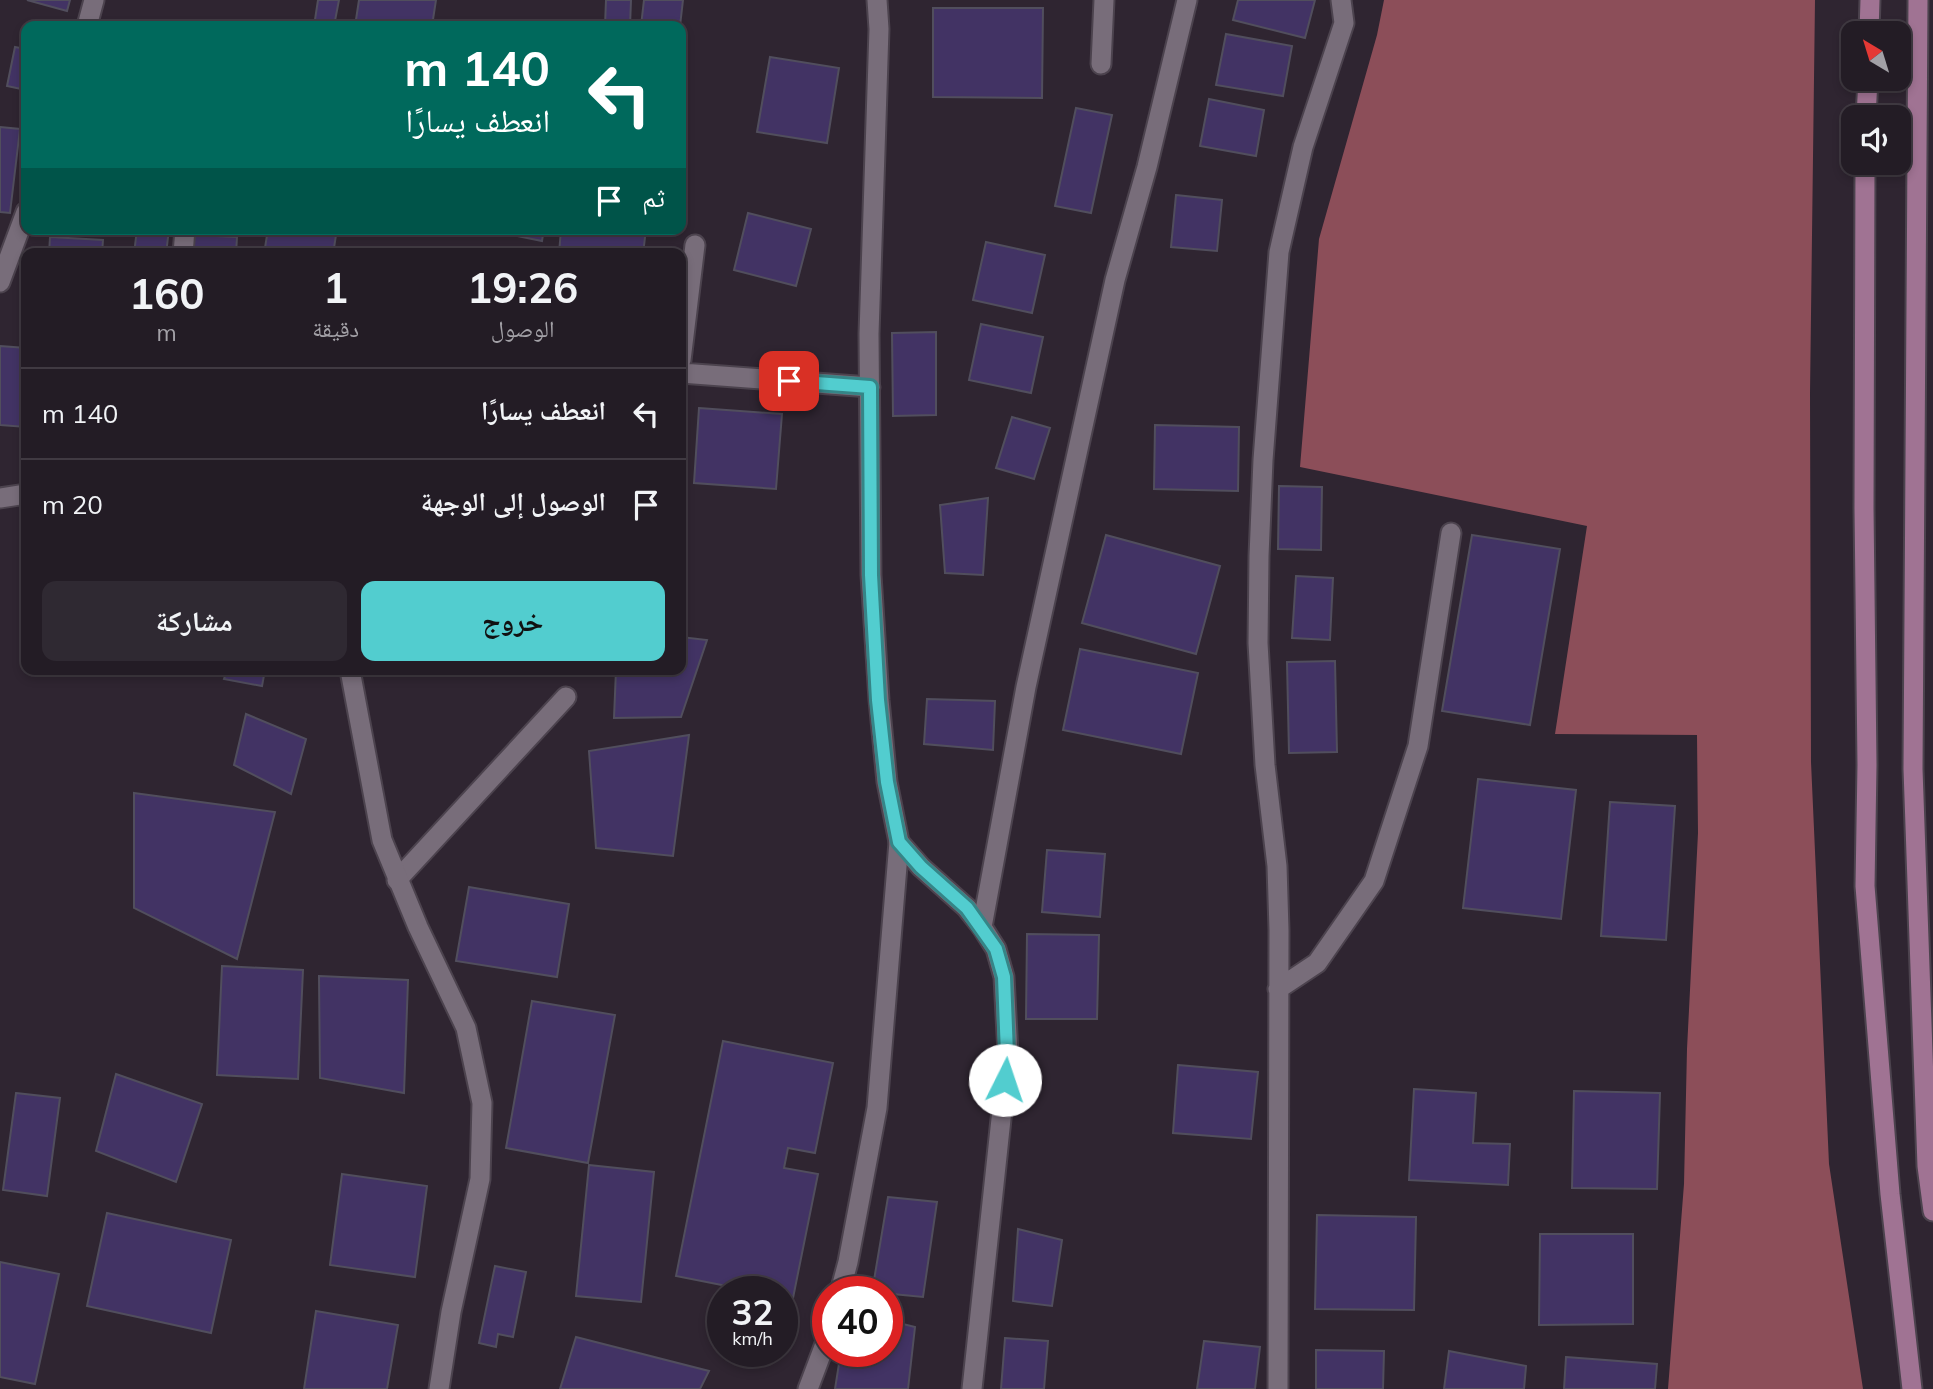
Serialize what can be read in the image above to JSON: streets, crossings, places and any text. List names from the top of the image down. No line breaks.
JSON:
{"north":"top left","page":{"turn":["140 m","انعطف يسارًا"],"then":"ثم","eta":["19:26","الوصول","1","دقيقة","160","m"],"list":[{"name":"انعطف يسارًا","value":"140 m"},{"name":"الوصول إلى الوجهة","value":"20 m"}],"buttons":["خروج","مشاركة"],"speed":"32 km/h","limit":"40"}}
